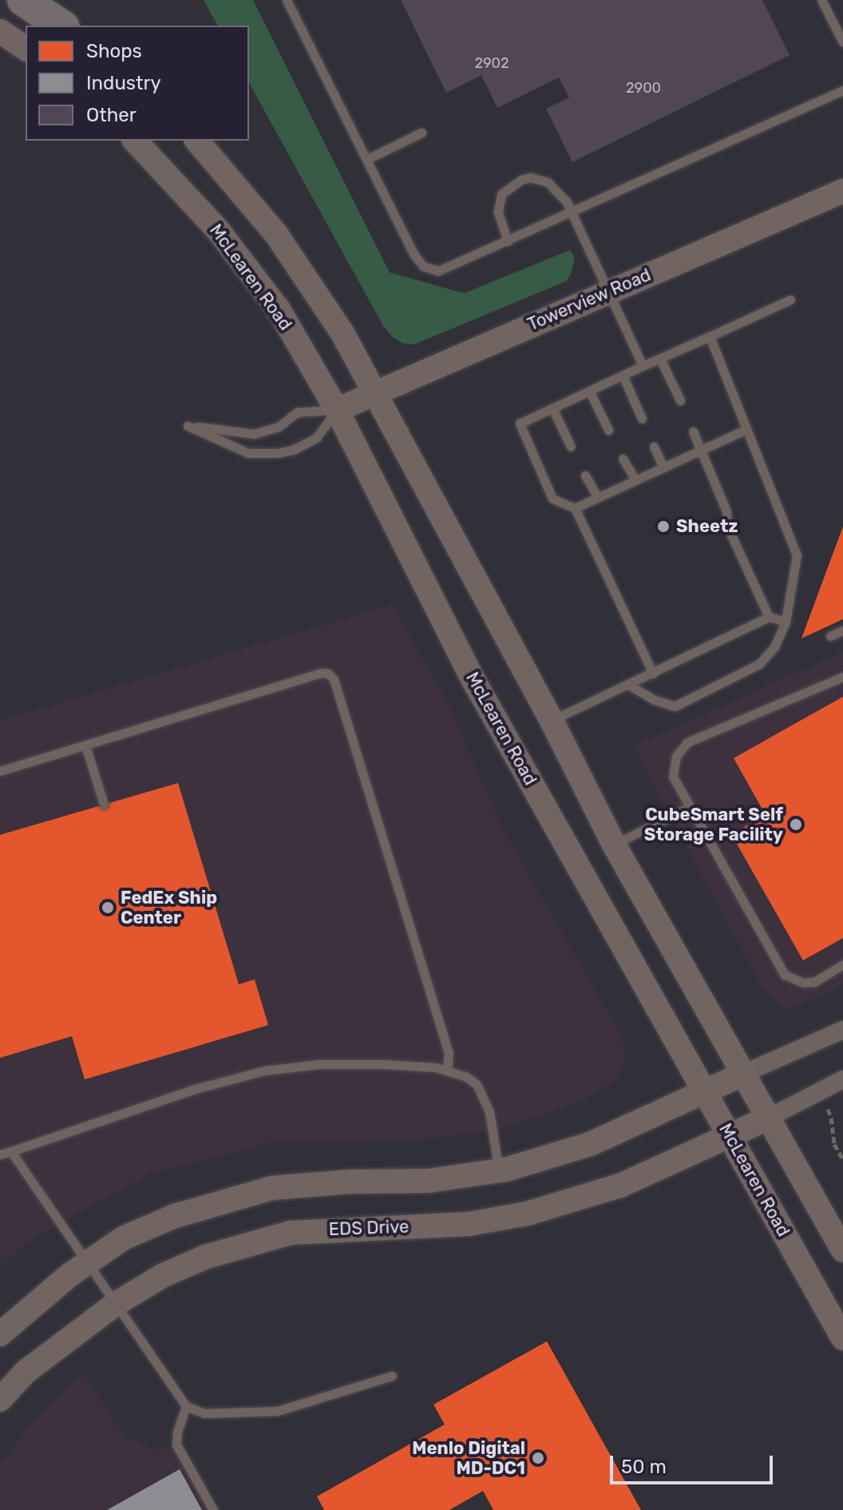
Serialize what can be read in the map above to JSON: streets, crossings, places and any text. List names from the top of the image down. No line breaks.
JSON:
{"streets":{"main road":["McLearen Road","Towerview Road","EDS Drive"]},"crossings":[["McLearen Road","Towerview Road"],["McLearen Road","EDS Drive"]],"places":["Sheetz","CubeSmart Self Storage Facility","FedEx Ship Center","Menlo Digital MD-DC1"],"house_numbers":["2902","2900"],"legend":["Shops","Industry","Other"],"scale_bar":"50 m"}
